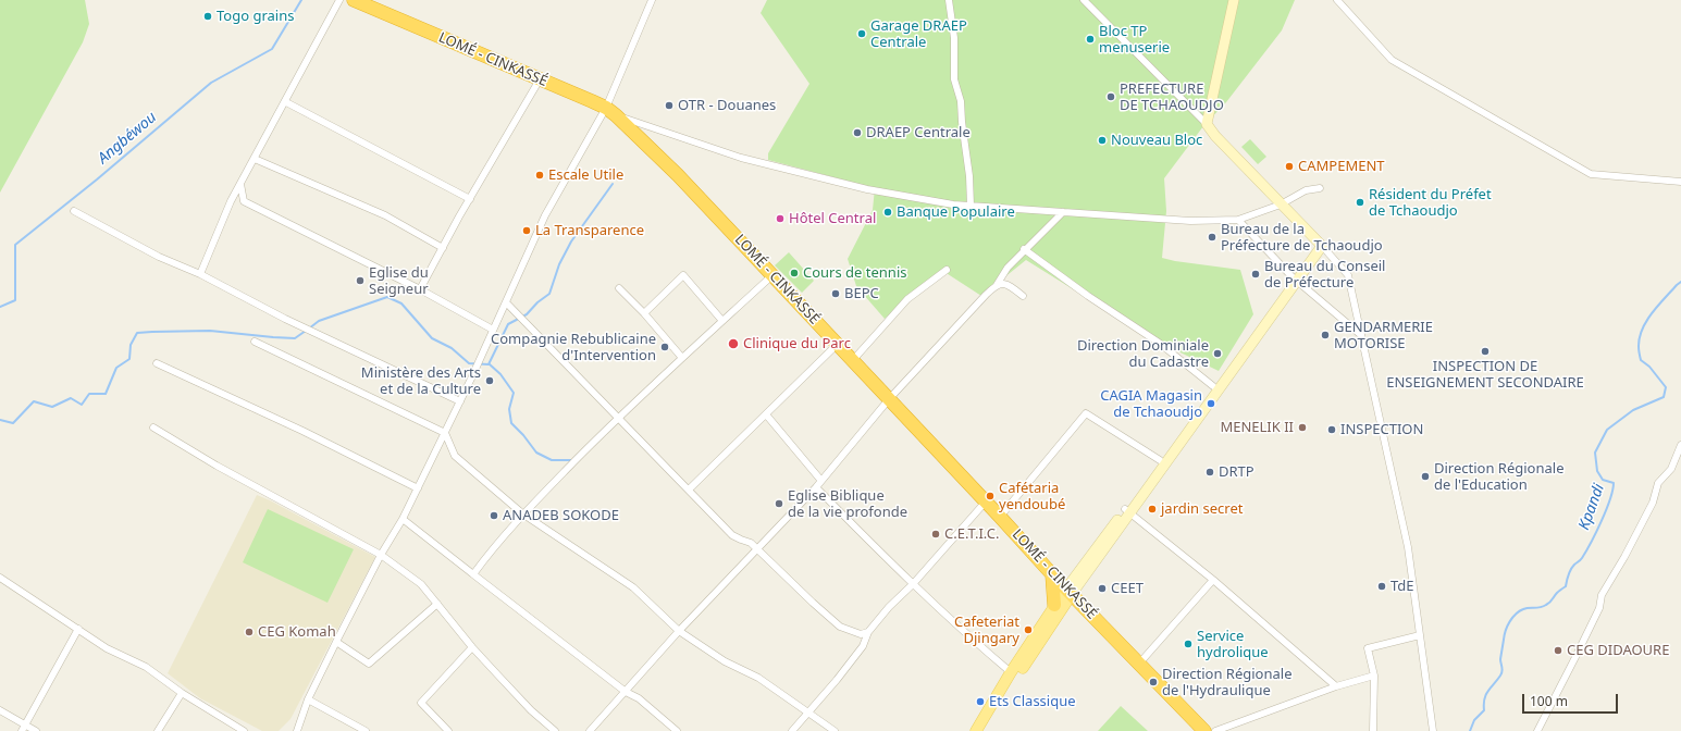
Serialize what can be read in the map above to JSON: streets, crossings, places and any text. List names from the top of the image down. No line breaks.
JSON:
{"streets":{"highway":["LOMÉ - CINKASSÉ"]},"water":["Angbéwou","Kpandi"],"places":["Togo grains","Garage DRAEP Centrale","Bloc TP menuserie","PREFECTURE DE TCHAOUDJO","OTR - Douanes","DRAEP Centrale","Nouveau Bloc","CAMPEMENT","Escale Utile","Résident du Préfet de Tchaoudjo","Banque Populaire","Hôtel Central","La Transparence","Bureau de la Préfecture de Tchaoudjo","Cours de tennis","Bureau du Conseil de Préfecture","Eglise du Seigneur","BEPC","GENDARMERIE MOTORISE","Clinique du Parc","Compagnie Rebublicaine d'Intervention","INSPECTION DE ENSEIGNEMENT SECONDAIRE","Direction Dominiale du Cadastre","Ministère des Arts et de la Culture","CAGIA Magasin de Tchaoudjo","MENELIK II","INSPECTION","DRTP","Direction Régionale de l'Education","Cafétaria yendoubé","Eglise Biblique de la vie profonde","jardin secret","ANADEB SOKODE","C.E.T.I.C.","TdE","CEET","Cafeteriat Djingary","CEG Komah","Service hydrolique","CEG DIDAOURE","Direction Régionale de l'Hydraulique","Ets Classique"],"scale_bar":"100 m"}
